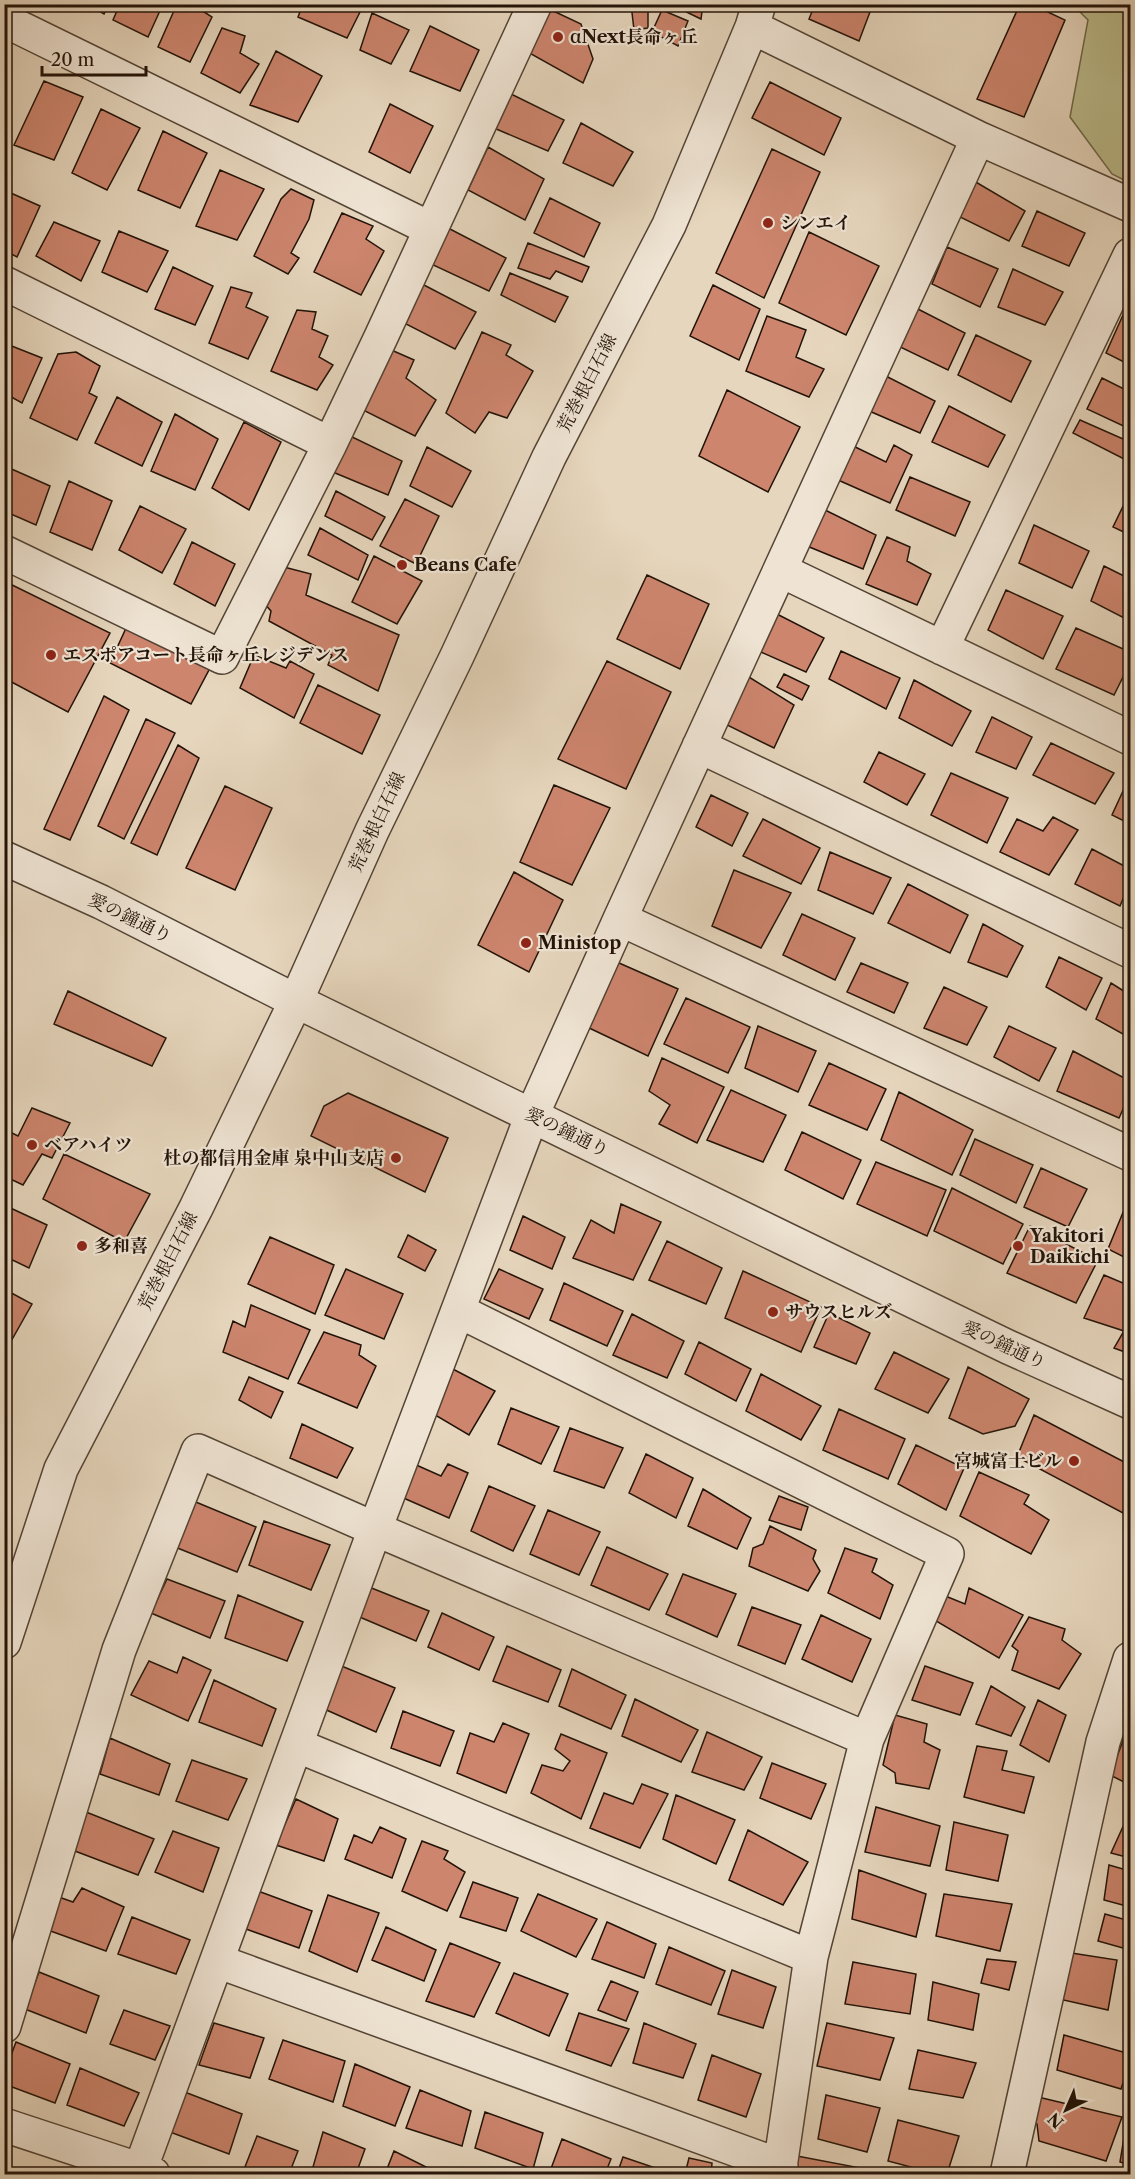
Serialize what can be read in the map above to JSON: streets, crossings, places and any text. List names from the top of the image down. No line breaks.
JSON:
{"streets":{"street":["荒巻根白石線","愛の鐘通り"]},"crossings":[["荒巻根白石線","愛の鐘通り"]],"places":["αNext長命ヶ丘","シンエイ","Beans Cafe","エスポアコート長命ヶ丘レジデンス","Ministop","ベアハイツ","杜の都信用金庫 泉中山支店","多和喜","Yakitori Daikichi","サウスヒルズ","宮城富士ビル"],"scale_bar":"20 m","north":"bottom left"}
